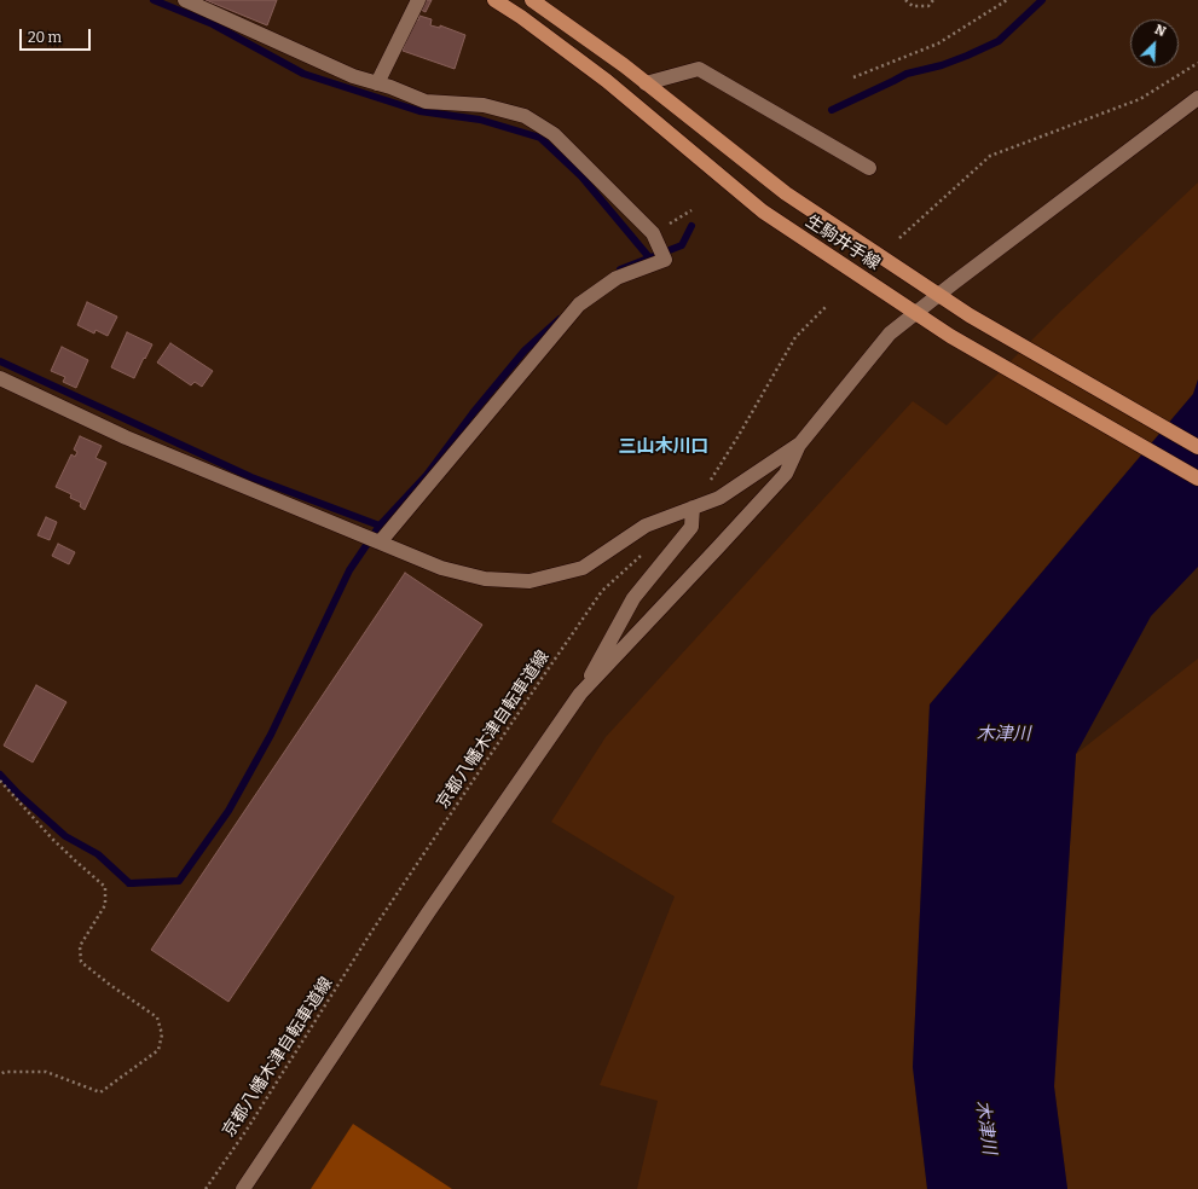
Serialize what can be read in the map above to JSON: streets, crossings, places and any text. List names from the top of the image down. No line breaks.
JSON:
{"streets":{"main road":["生駒井手線"],"path":["京都八幡木津自転車道線"]},"districts":["三山木川口"],"water":["木津川"],"scale_bar":"20 m","north":"top right"}
